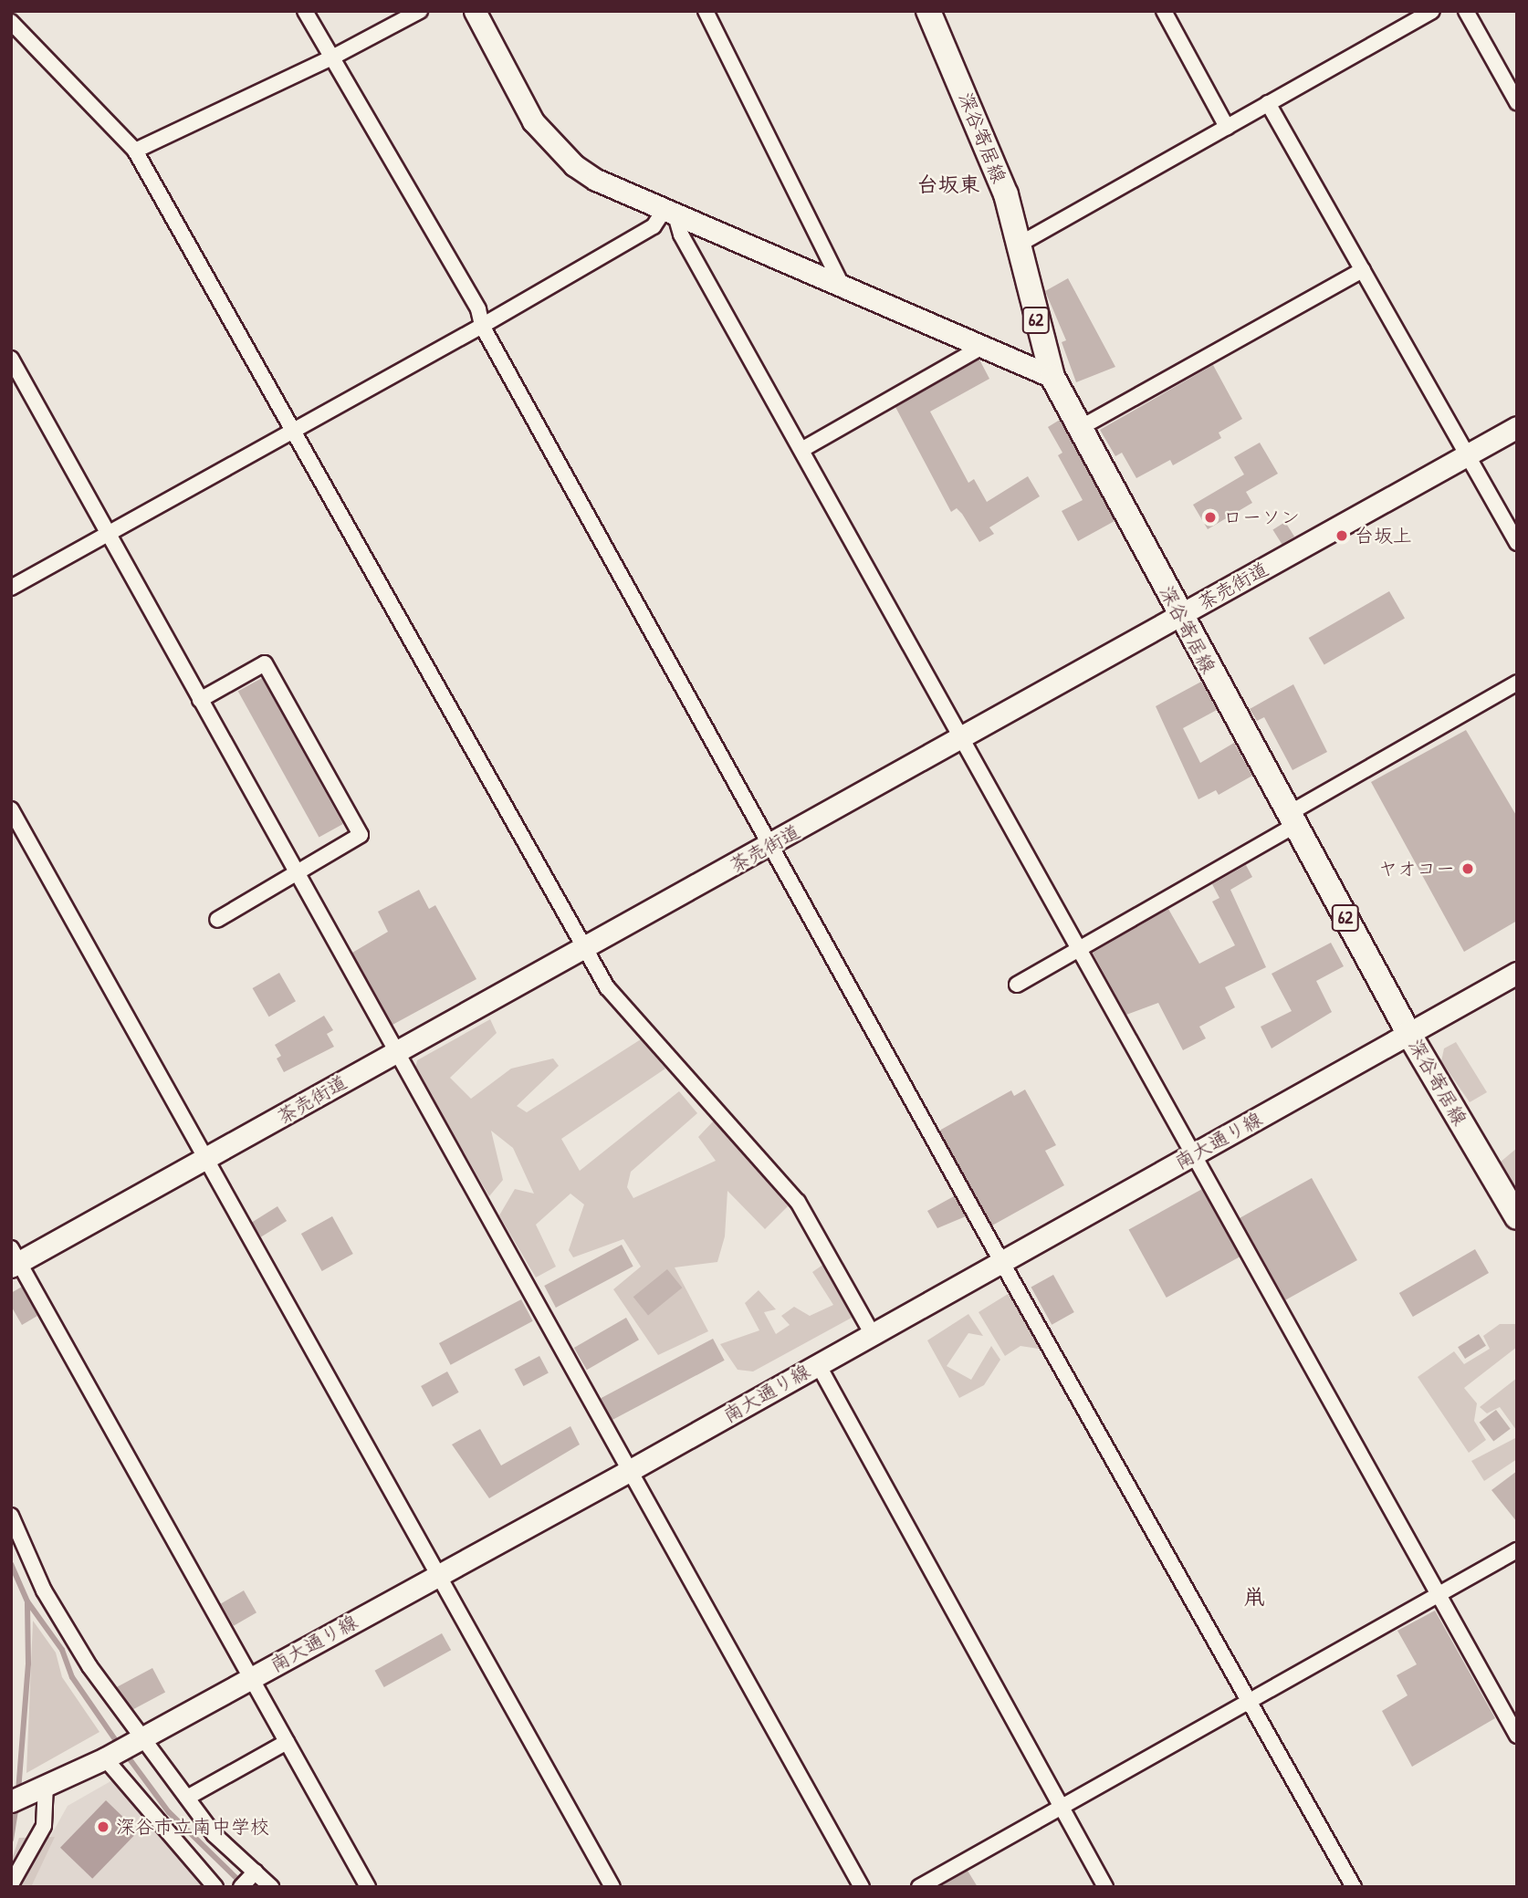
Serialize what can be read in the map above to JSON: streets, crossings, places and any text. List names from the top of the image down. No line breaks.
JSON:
{"streets":{"main road":["深谷寄居線","62"],"street":["茶売街道","南大通り線"]},"crossings":[["深谷寄居線","茶売街道"],["深谷寄居線","南大通り線"]],"districts":["台坂東","鼡"],"places":["ローソン","台坂上","ヤオコー","深谷市立南中学校"]}
